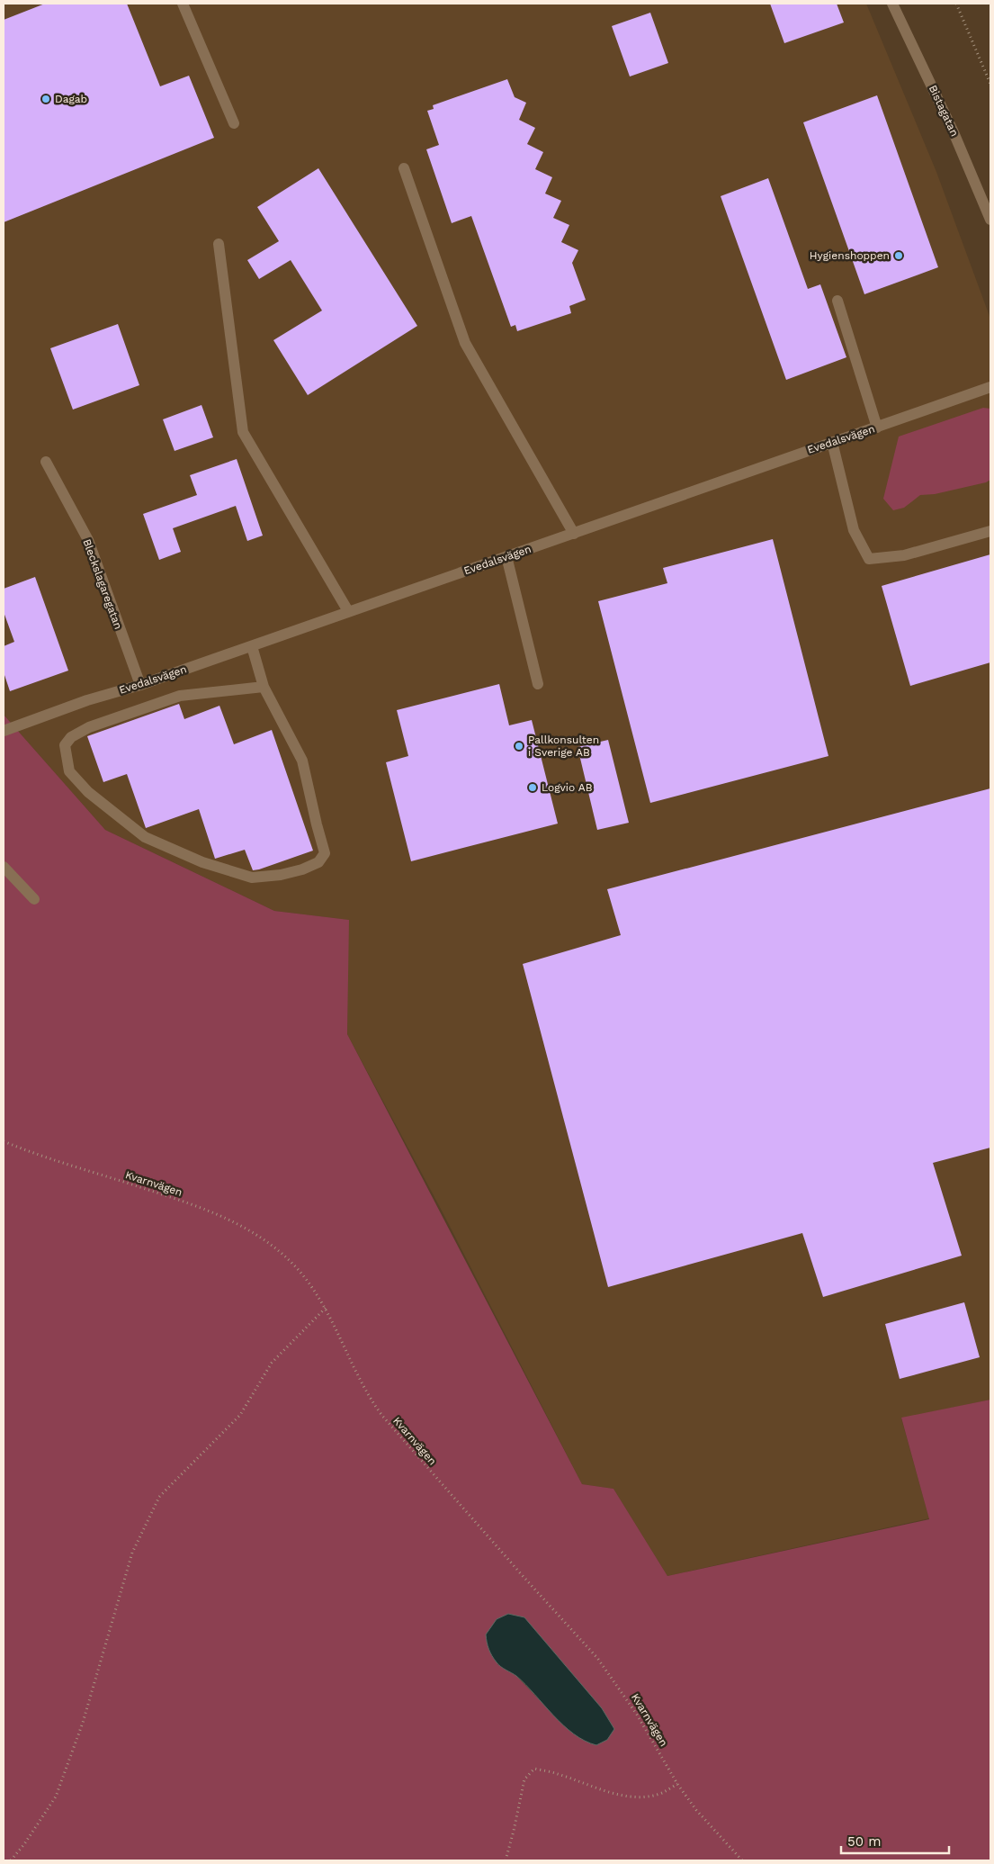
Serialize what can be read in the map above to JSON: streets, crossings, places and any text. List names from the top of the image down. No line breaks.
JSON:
{"streets":{"street":["Bistagatan","Evedalsvägen","Bleckslagaregatan"],"path":["Kvarnvägen"]},"crossings":[["Evedalsvägen","Bleckslagaregatan"]],"places":["Dagab","Hygienshoppen","Pallkonsulten i Sverige AB","Logvio AB"],"scale_bar":"50 m"}
